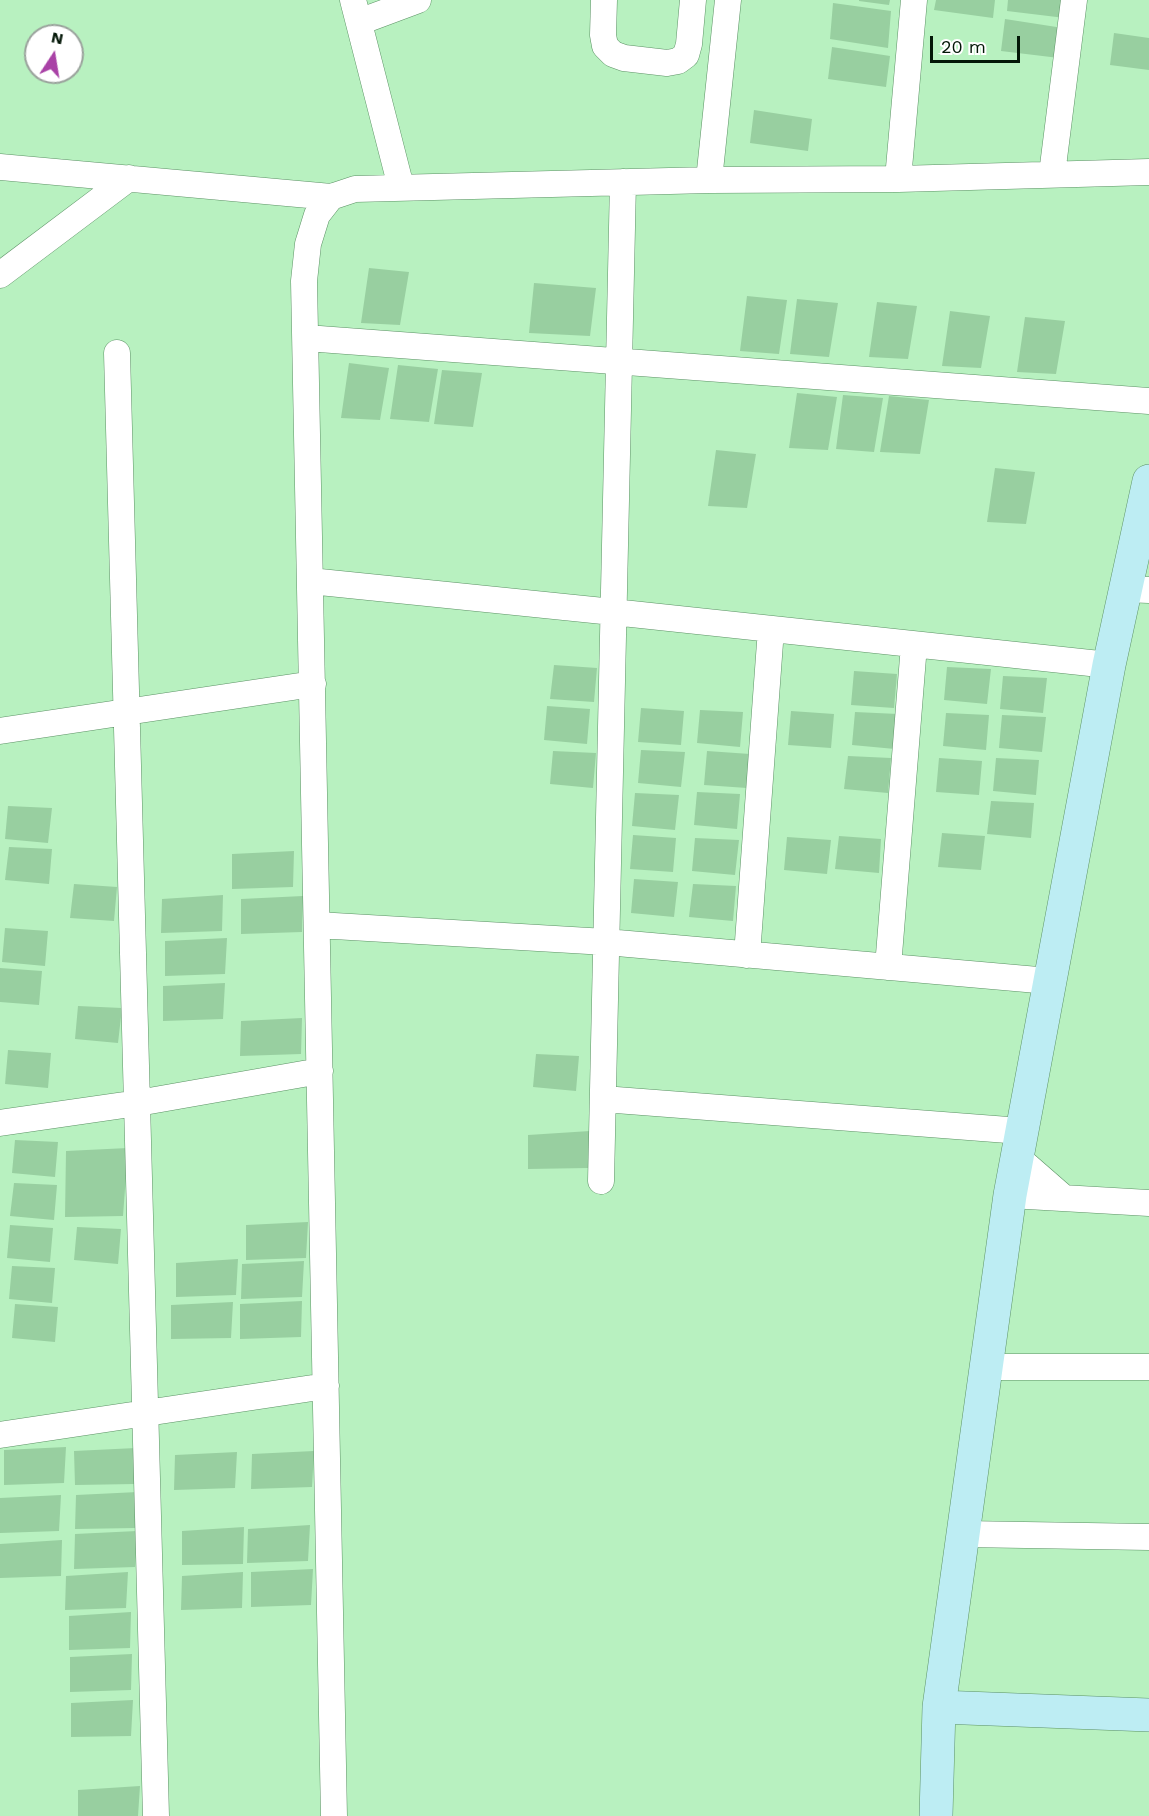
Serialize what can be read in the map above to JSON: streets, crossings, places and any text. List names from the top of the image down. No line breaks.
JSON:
{"scale_bar":"20 m","north":"top"}
